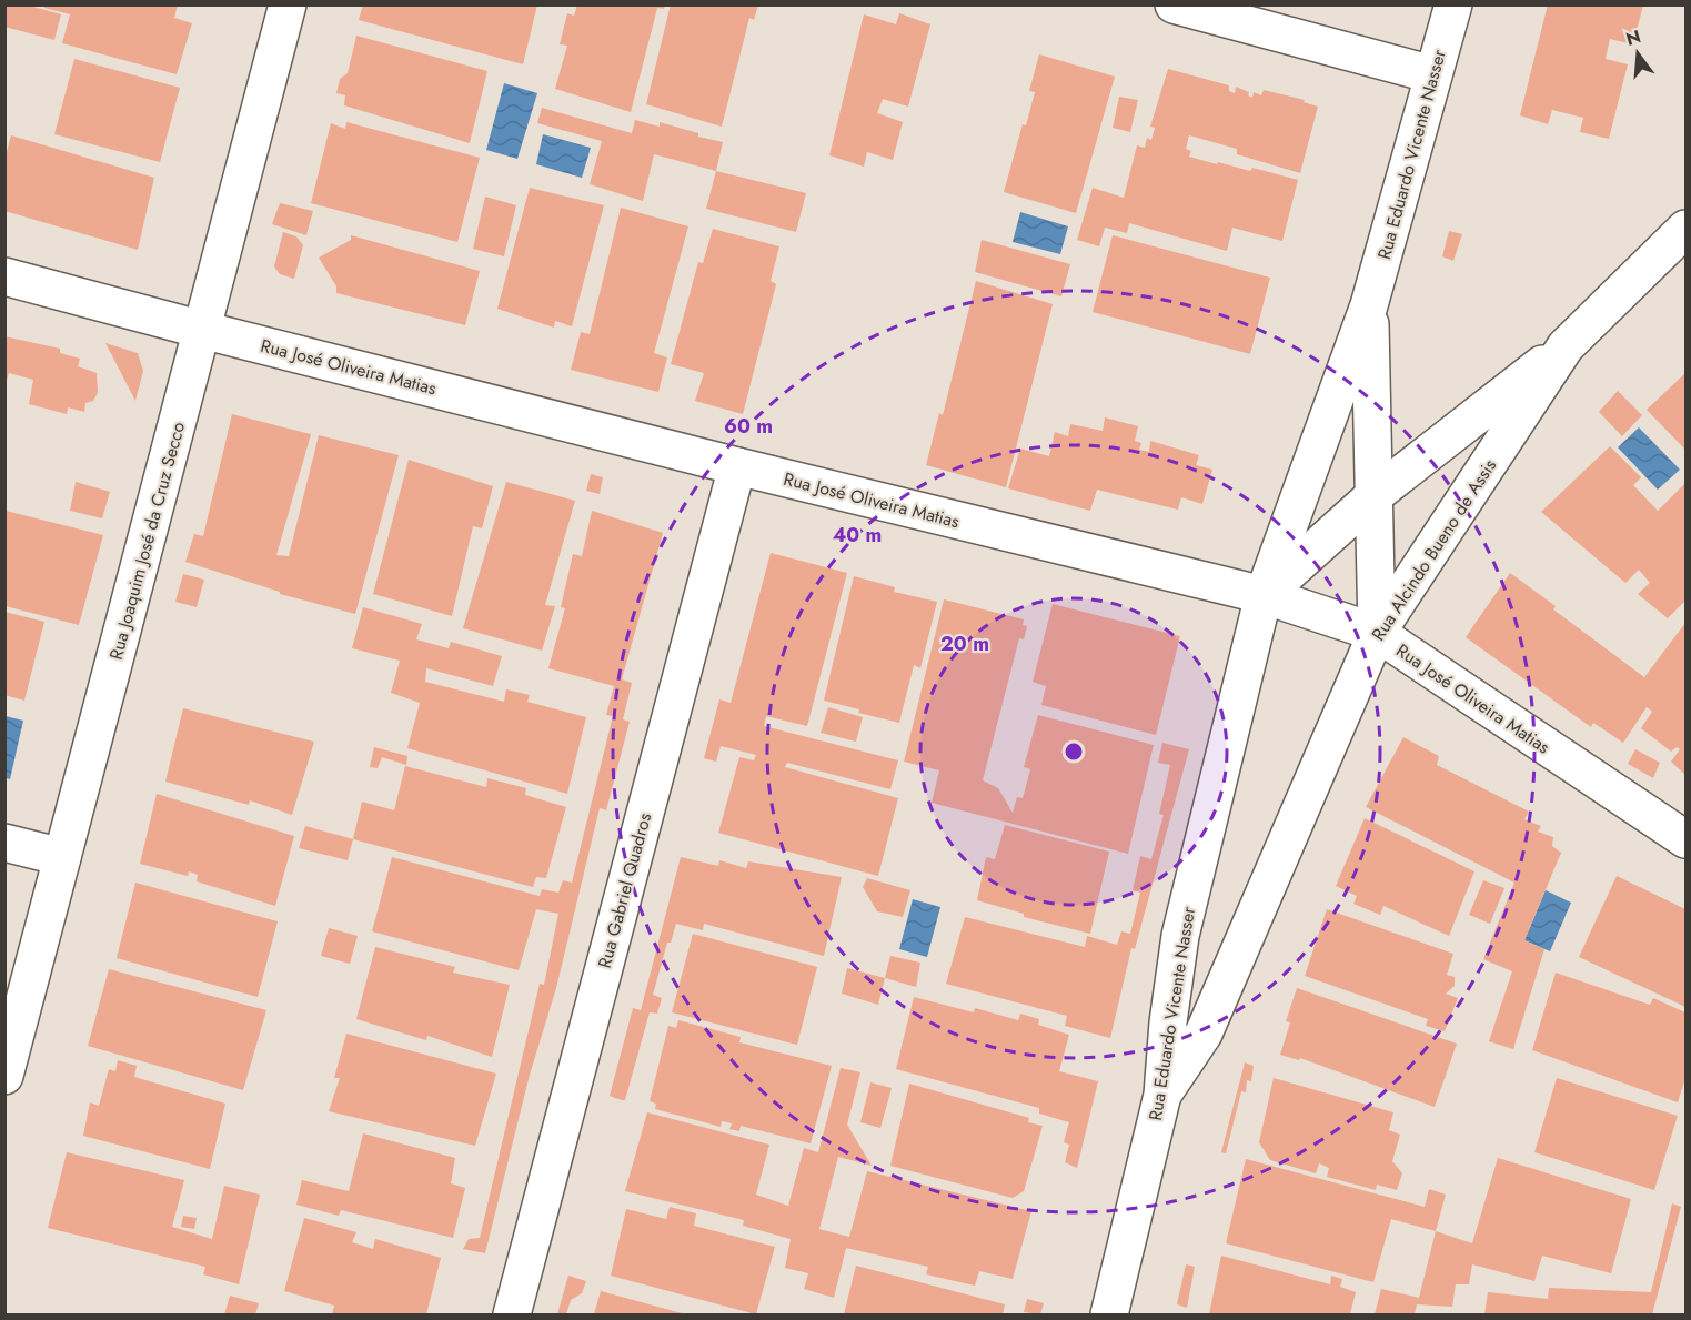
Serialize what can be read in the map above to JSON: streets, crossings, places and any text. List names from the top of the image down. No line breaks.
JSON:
{"streets":{"street":["Rua Eduardo Vicente Nasser","Rua José Oliveira Matias","Rua Joaquim José da Cruz Secco","Rua Alcindo Bueno de Assis","Rua Gabriel Quadros"]},"crossings":[["Rua Eduardo Vicente Nasser","Rua José Oliveira Matias"],["Rua Eduardo Vicente Nasser","Rua Alcindo Bueno de Assis"],["Rua José Oliveira Matias","Rua Joaquim José da Cruz Secco"],["Rua José Oliveira Matias","Rua Alcindo Bueno de Assis"],["Rua José Oliveira Matias","Rua Gabriel Quadros"]],"north":"top","rings":["60 m","40 m","20 m"]}
